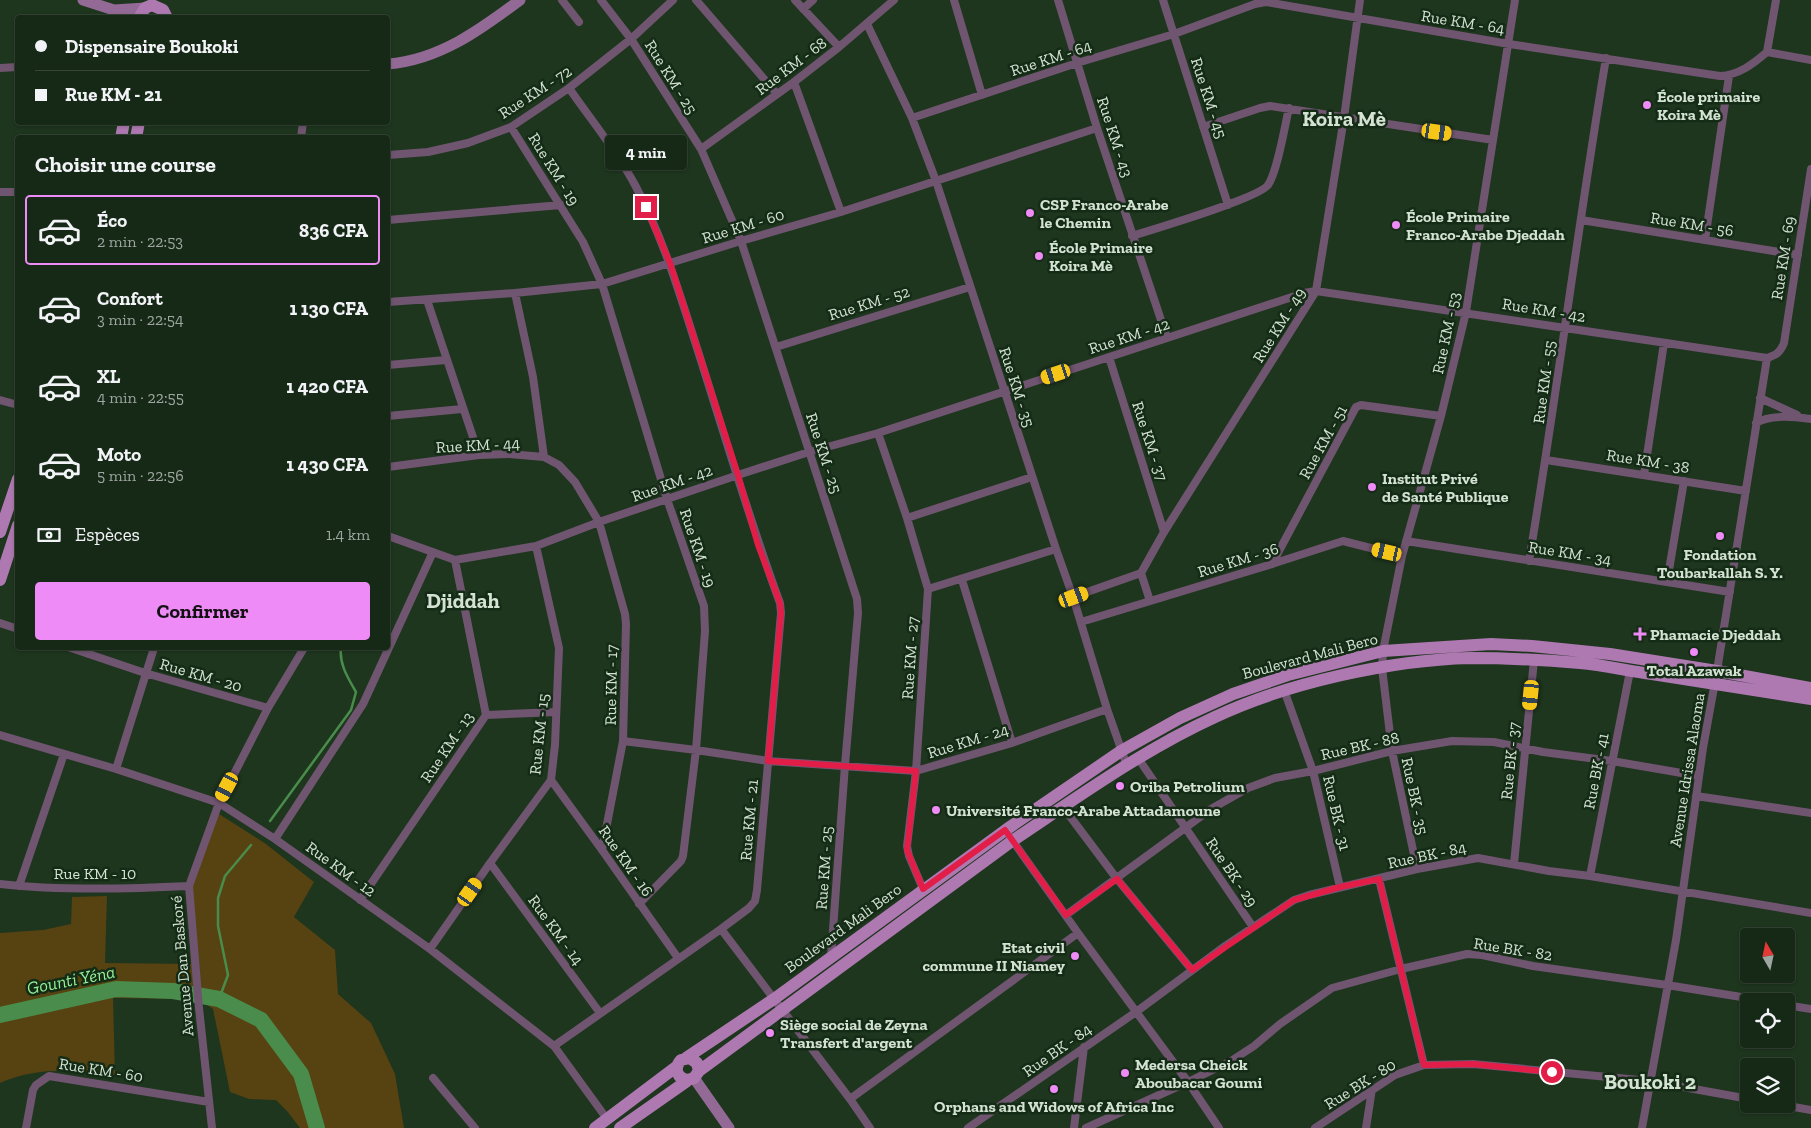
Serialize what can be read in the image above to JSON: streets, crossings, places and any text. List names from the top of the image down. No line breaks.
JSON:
{"streets":{"main road":["Boulevard Mali Bero"],"street":["Rue KM - 64","Rue KM - 68","Rue KM - 25","Rue KM - 72","Rue KM - 45","Rue KM - 43","Rue KM - 19","Rue KM - 56","Rue KM - 60","Rue KM - 69","Rue KM - 52","Rue KM - 42","Rue KM - 49","Rue KM - 53","Rue KM - 55","Rue KM - 35","Rue KM - 37","Rue KM - 51","Rue KM - 44","Rue KM - 38","Rue KM - 34","Rue KM - 36","Rue KM - 27","Rue KM - 20","Rue KM - 17","Rue KM - 15","Rue KM - 24","Rue BK - 88","Rue KM - 13","Rue BK - 37","Avenue Idrissa Alaoma","Rue BK - 41","Rue BK - 35","Rue BK - 31","Rue KM - 21","Rue BK - 84","Rue KM - 16","Rue KM - 12","Rue BK - 29","Rue KM - 10","Rue KM - 14","Rue BK - 82","Avenue Dan Baskoré","Rue BK - 80"]},"crossings":[["Rue KM - 64","Rue KM - 45"],["Rue KM - 64","Rue KM - 43"],["Rue KM - 64","Rue KM - 49"],["Rue KM - 64","Rue KM - 53"],["Rue KM - 64","Rue KM - 55"],["Rue KM - 64","Rue KM - 35"],["Rue KM - 68","Rue KM - 25"],["Rue KM - 68","Rue KM - 35"],["Rue KM - 25","Rue KM - 72"],["Rue KM - 25","Rue KM - 60"],["Rue KM - 25","Rue KM - 52"],["Rue KM - 25","Rue KM - 42"],["Rue KM - 25","Boulevard Mali Bero"],["Rue KM - 25","Rue KM - 24"],["Rue KM - 72","Rue KM - 19"],["Rue KM - 72","Rue KM - 21"],["Rue KM - 43","Rue KM - 60"],["Rue KM - 43","Rue KM - 42"],["Rue KM - 19","Rue KM - 60"],["Rue KM - 19","Rue KM - 42"],["Rue KM - 19","Rue KM - 24"],["Rue KM - 19","Rue KM - 16"],["Rue KM - 56","Rue KM - 69"],["Rue KM - 56","Rue KM - 55"],["Rue KM - 60","Rue KM - 35"],["Rue KM - 60","Rue KM - 21"],["Rue KM - 60","Avenue Dan Baskoré"],["Rue KM - 69","Rue KM - 42"],["Rue KM - 69","Avenue Idrissa Alaoma"],["Rue KM - 52","Rue KM - 35"],["Rue KM - 42","Rue KM - 49"],["Rue KM - 42","Rue KM - 53"],["Rue KM - 42","Rue KM - 55"],["Rue KM - 42","Rue KM - 35"],["Rue KM - 42","Rue KM - 37"],["Rue KM - 42","Rue KM - 44"],["Rue KM - 42","Rue KM - 27"],["Rue KM - 42","Rue KM - 17"],["Rue KM - 42","Rue KM - 15"],["Rue KM - 42","Rue KM - 13"],["Rue KM - 42","Avenue Idrissa Alaoma"],["Rue KM - 42","Rue KM - 21"],["Rue KM - 49","Rue KM - 37"],["Rue KM - 53","Rue KM - 51"],["Rue KM - 53","Rue KM - 34"],["Rue KM - 53","Rue KM - 36"],["Rue KM - 53","Boulevard Mali Bero"],["Rue KM - 53","Rue BK - 35"],["Rue KM - 55","Rue KM - 38"],["Rue KM - 55","Rue KM - 34"],["Rue KM - 35","Rue KM - 36"],["Rue KM - 35","Boulevard Mali Bero"],["Rue KM - 35","Rue KM - 24"],["Rue KM - 51","Rue KM - 36"],["Rue KM - 44","Rue KM - 17"],["Rue KM - 38","Avenue Idrissa Alaoma"],["Rue KM - 34","Avenue Idrissa Alaoma"],["Boulevard Mali Bero","Rue KM - 27"],["Boulevard Mali Bero","Rue BK - 37"],["Boulevard Mali Bero","Avenue Idrissa Alaoma"],["Boulevard Mali Bero","Rue BK - 41"],["Boulevard Mali Bero","Rue BK - 35"],["Boulevard Mali Bero","Rue BK - 31"],["Boulevard Mali Bero","Rue BK - 29"],["Rue KM - 27","Rue KM - 24"],["Rue KM - 20","Avenue Dan Baskoré"],["Rue KM - 17","Rue KM - 24"],["Rue KM - 17","Rue KM - 16"],["Rue KM - 15","Rue KM - 16"],["Rue KM - 15","Rue KM - 12"],["Rue KM - 15","Rue KM - 14"],["Rue KM - 24","Rue KM - 21"],["Rue BK - 88","Rue BK - 37"],["Rue BK - 88","Avenue Idrissa Alaoma"],["Rue BK - 88","Rue BK - 41"],["Rue BK - 88","Rue BK - 35"],["Rue BK - 88","Rue BK - 31"],["Rue BK - 88","Rue BK - 29"],["Rue KM - 13","Rue KM - 12"],["Rue BK - 37","Rue BK - 84"],["Avenue Idrissa Alaoma","Rue BK - 84"],["Avenue Idrissa Alaoma","Rue BK - 82"],["Avenue Idrissa Alaoma","Rue BK - 80"],["Rue BK - 41","Rue BK - 84"],["Rue BK - 35","Rue BK - 84"],["Rue BK - 31","Rue BK - 84"],["Rue KM - 21","Rue KM - 16"],["Rue KM - 21","Rue KM - 12"],["Rue KM - 21","Rue KM - 14"],["Rue BK - 84","Rue BK - 29"],["Rue KM - 12","Avenue Dan Baskoré"],["Rue KM - 10","Avenue Dan Baskoré"]],"districts":["Koira Mè","Djiddah","Boukoki 2"],"water":["Gounti Yéna"],"places":{"other":["École primaire Koira Mè","CSP Franco-Arabe le Chemin","École Primaire Franco-Arabe Djeddah","École Primaire Koira Mè","Institut Privé de Santé Publique","Fondation Toubarkallah S. Y.","Total Azawak","Oriba Petrolium","Université Franco-Arabe Attadamoune","Etat civil commune II Niamey","Siège social de Zeyna Transfert d'argent","Medersa Cheick Aboubacar Goumi","Orphans and Widows of Africa Inc"],"health":["Phamacie Djeddah"]},"north":"top","page":{"banner":["Dispensaire Boukoki","Rue KM - 21"],"bubble":"4 min","heading":"Choisir une course","list":[{"name":"Éco","note":"2 min · 22:53","value":"836 CFA"},{"name":"Confort","note":"3 min · 22:54","value":"1 130 CFA"},{"name":"XL","note":"4 min · 22:55","value":"1 420 CFA"},{"name":"Moto","note":"5 min · 22:56","value":"1 430 CFA"}],"pay":["Espèces","1.4 km"],"buttons":"Confirmer"}}
